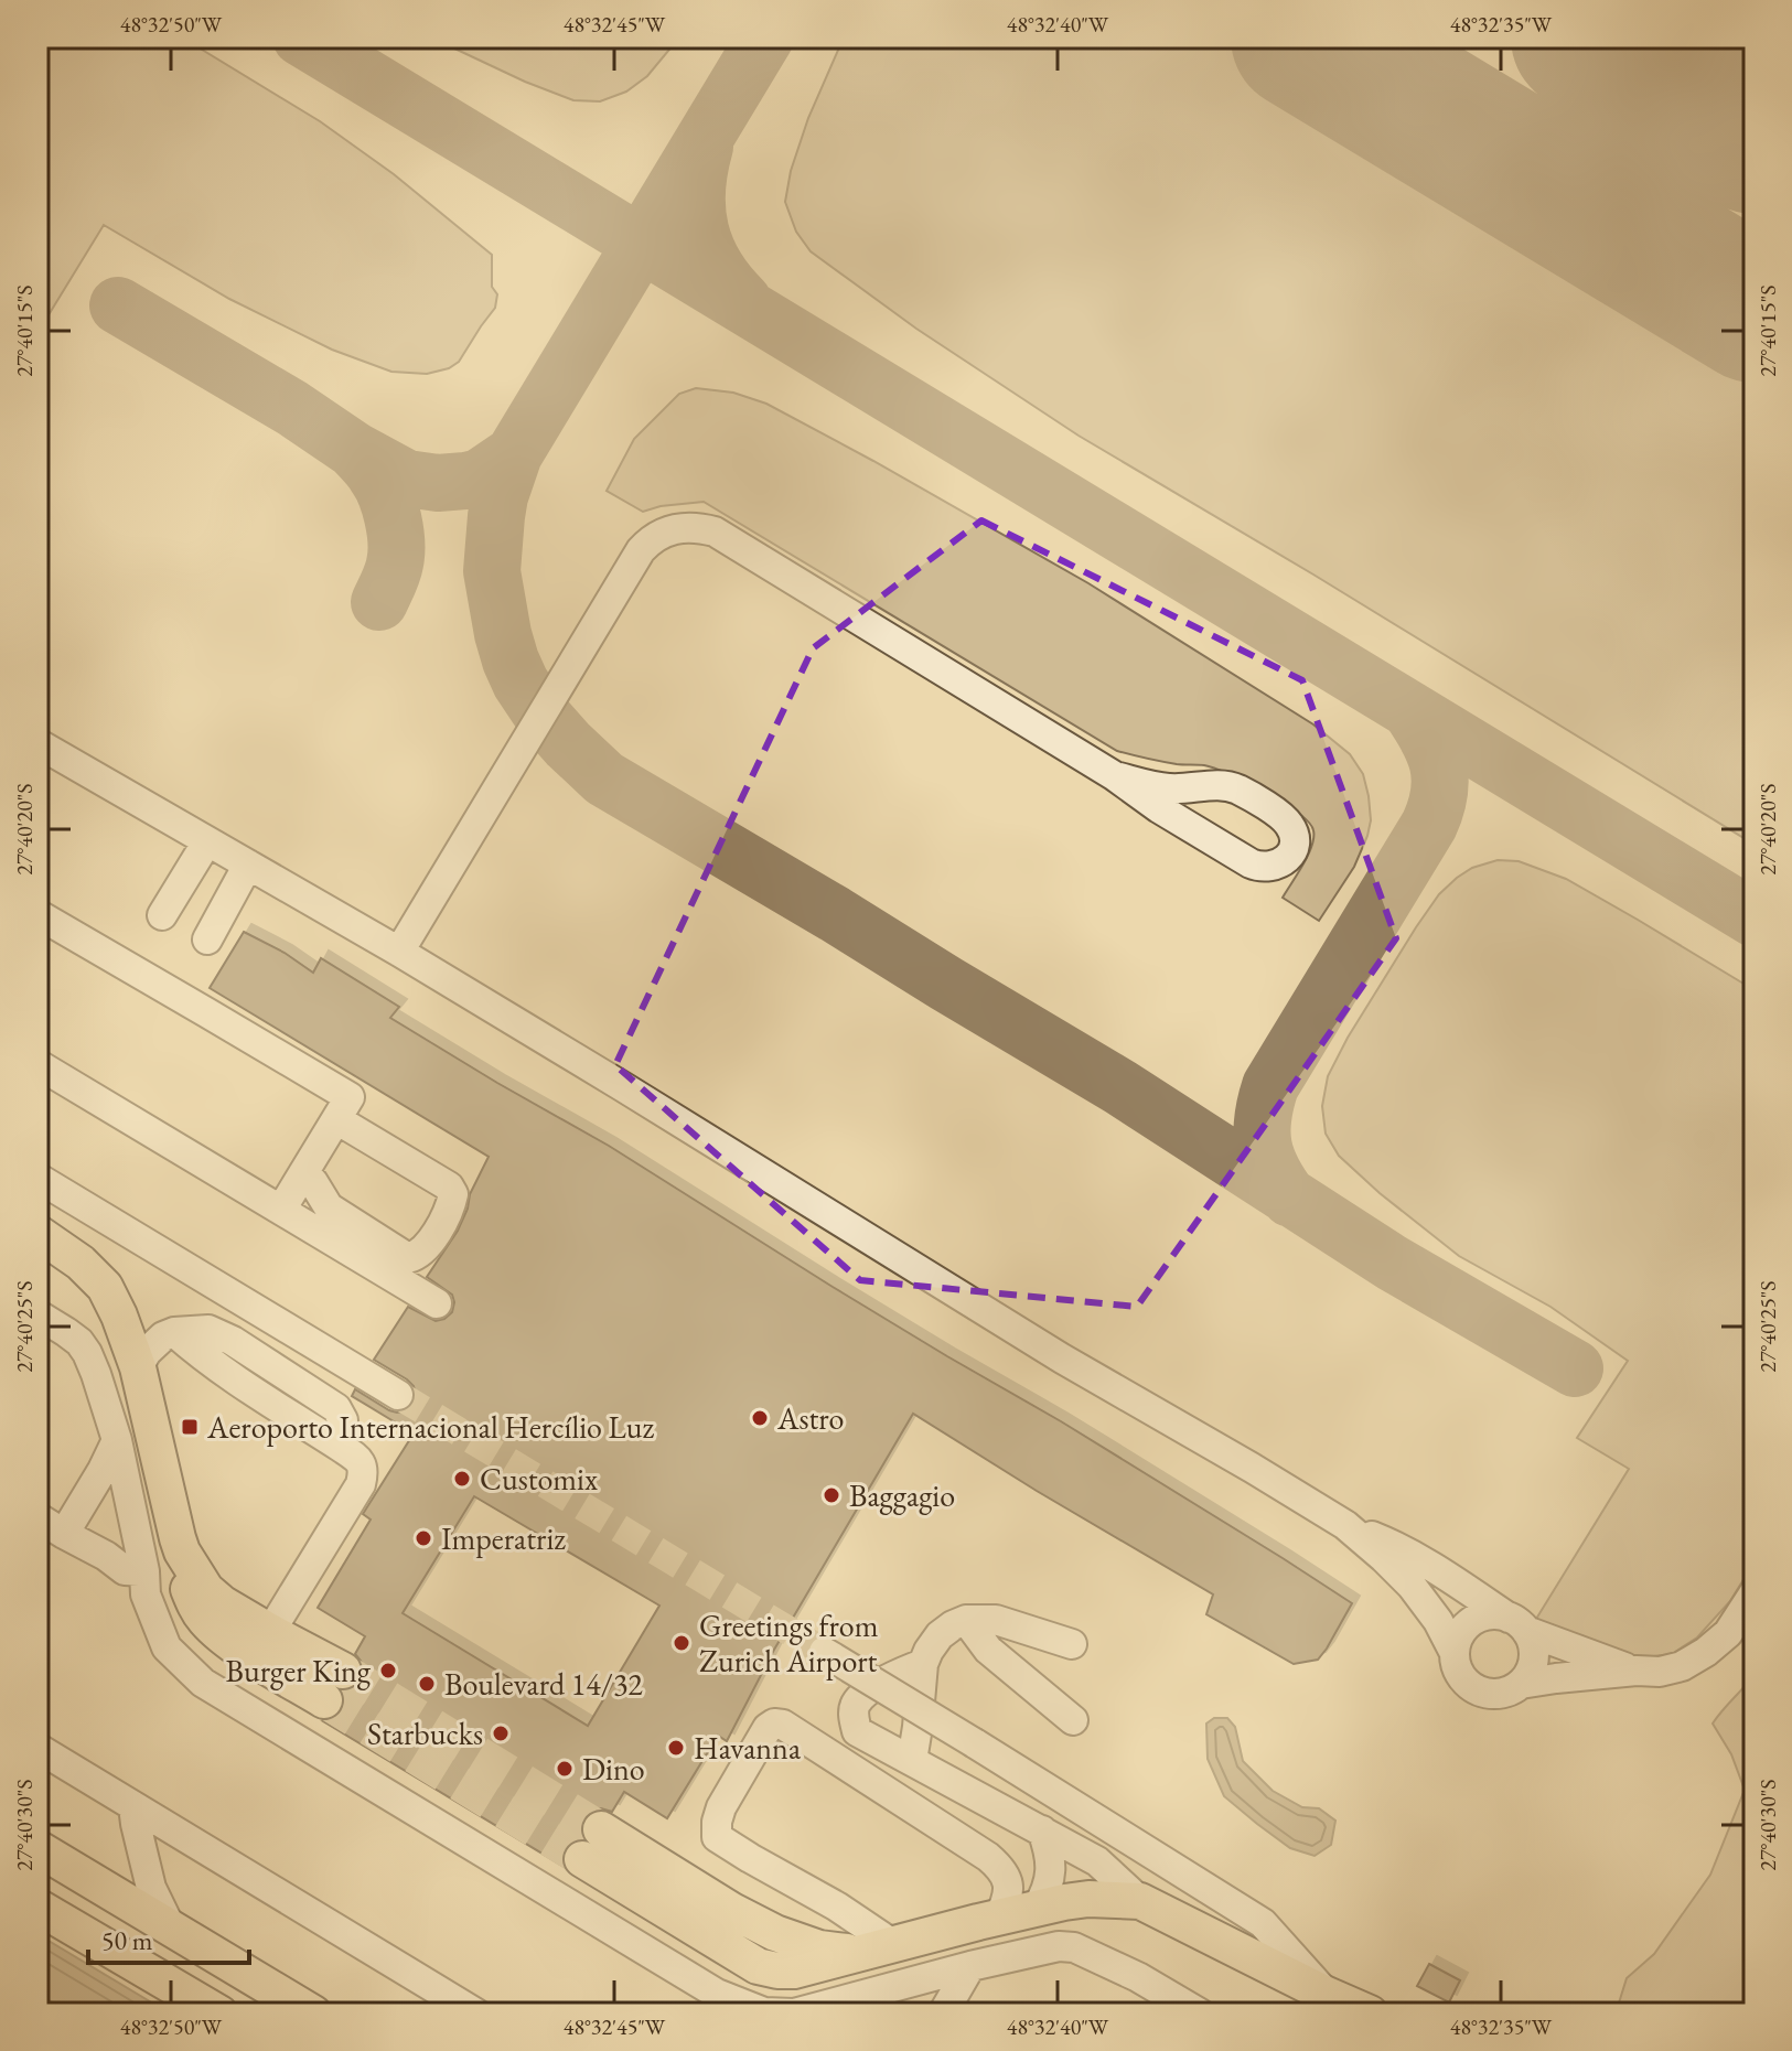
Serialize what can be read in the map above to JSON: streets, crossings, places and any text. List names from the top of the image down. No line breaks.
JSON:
{"places":{"other":["Astro","Customix","Baggagio","Imperatriz","Greetings from Zurich Airport","Burger King","Boulevard 14/32","Starbucks","Havanna","Dino"],"transit":["Aeroporto Internacional Hercílio Luz"]},"scale_bar":"50 m","coordinates":["48°32'50\"W","48°32'45\"W","48°32'40\"W","48°32'35\"W","27°40'15\"S","27°40'20\"S","27°40'25\"S","27°40'30\"S"]}
